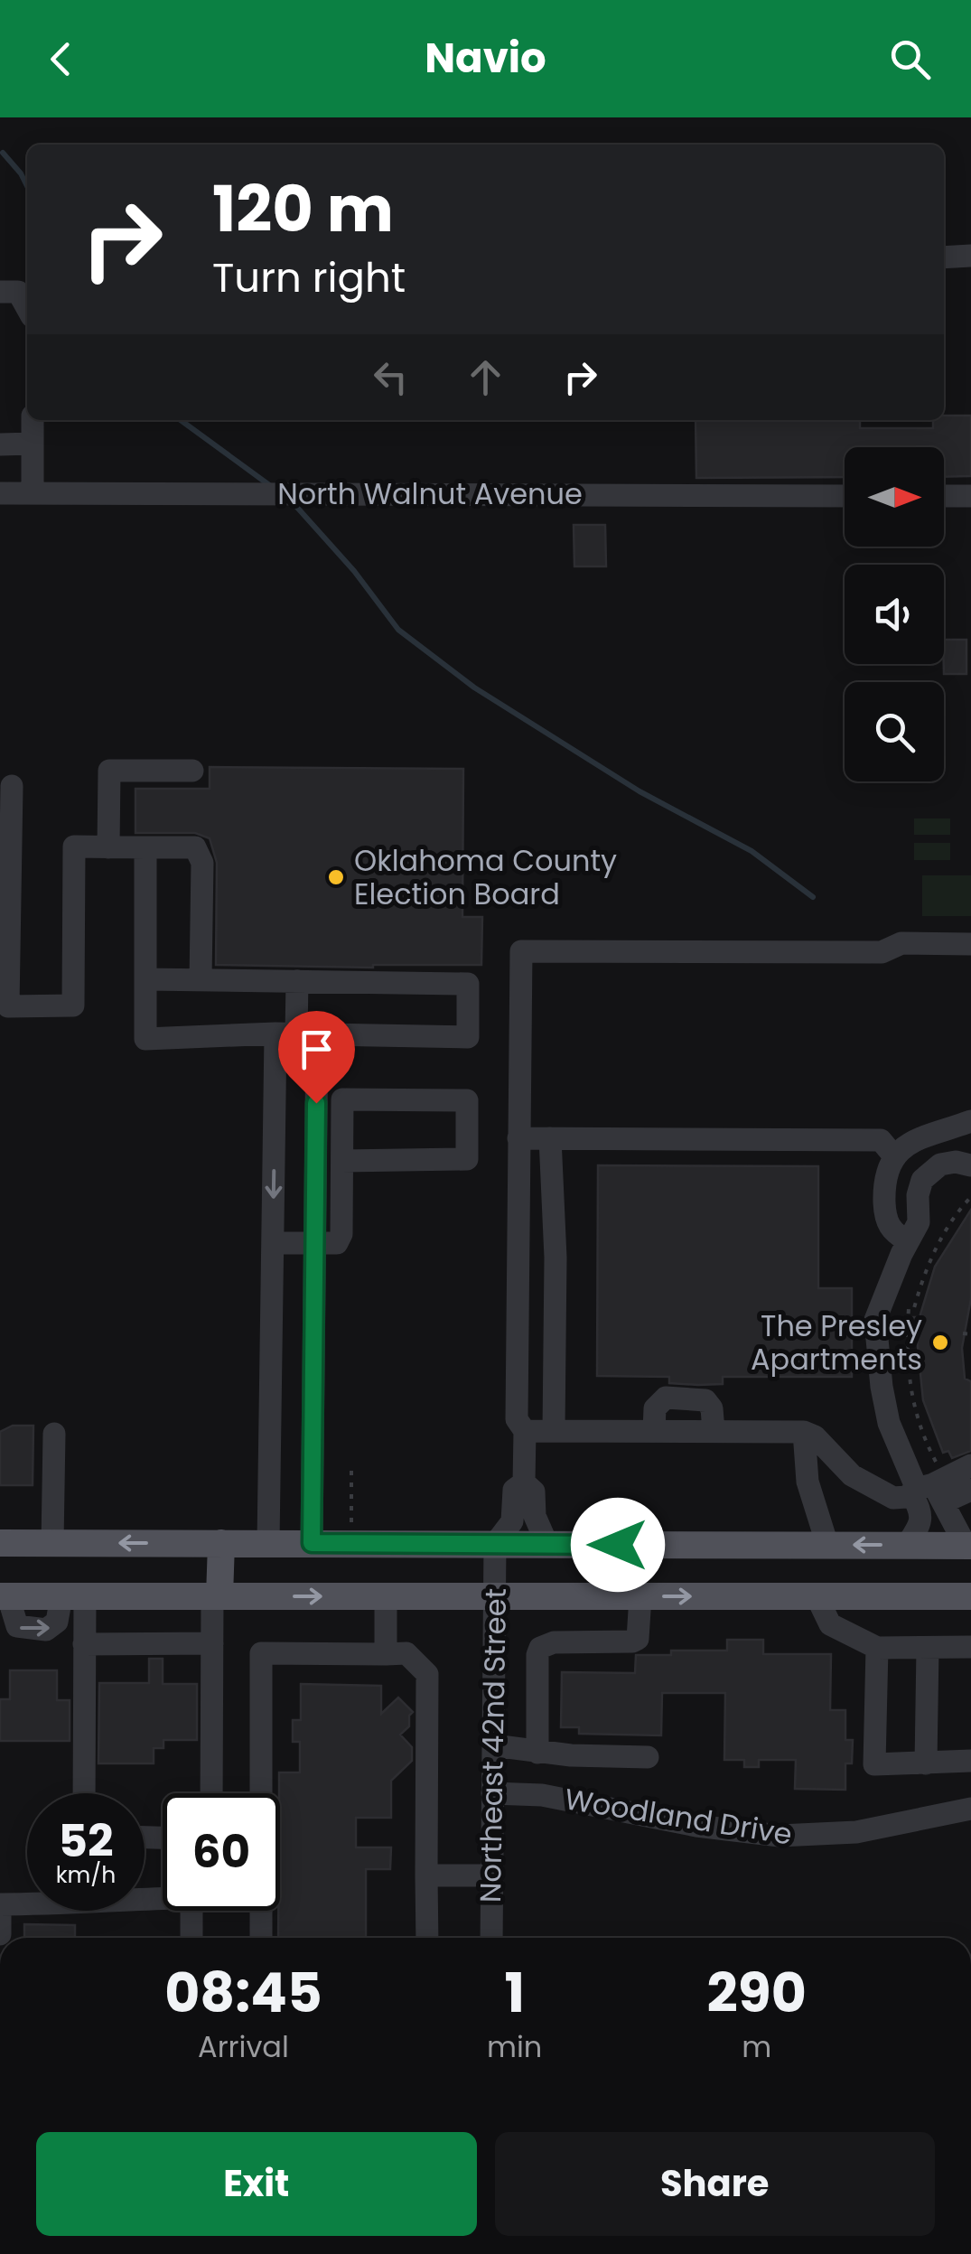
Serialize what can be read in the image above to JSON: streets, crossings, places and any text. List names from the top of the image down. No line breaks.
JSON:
{"streets":{"street":["North Walnut Avenue","Northeast 42nd Street","Woodland Drive"]},"crossings":[["Northeast 42nd Street","Woodland Drive"]],"places":["Oklahoma County Election Board","The Presley Apartments"],"north":"right","page":{"header":"Navio","turn":["120 m","Turn right"],"speed":"52 km/h","limit":"60","eta":["08:45","Arrival","1","min","290","m"],"buttons":["Exit","Share"]}}
